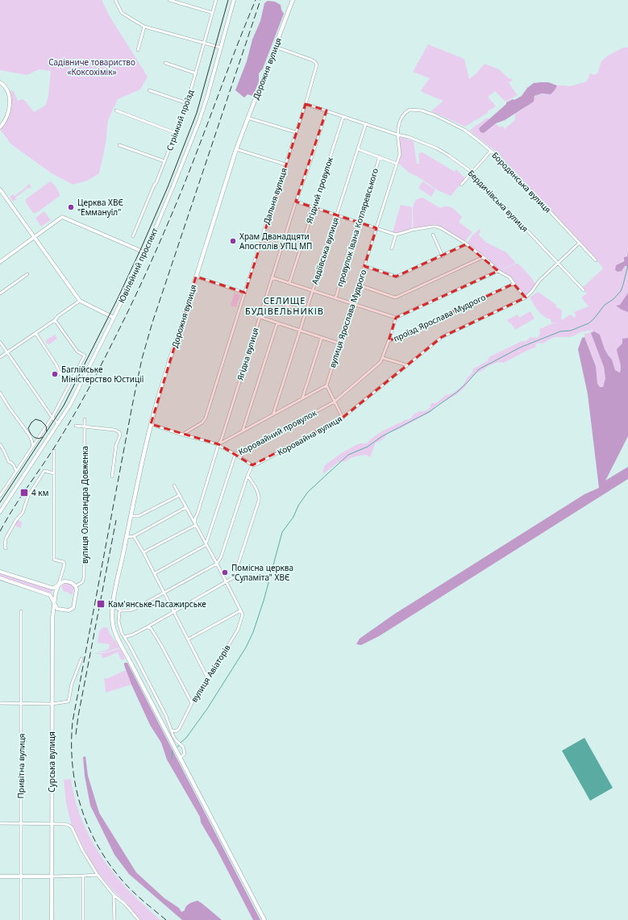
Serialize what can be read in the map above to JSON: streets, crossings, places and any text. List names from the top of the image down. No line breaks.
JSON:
{"streets":{"main road":["Дорожня вулиця","Ювілейний проспект","Сурська вулиця"],"street":["Стрімкий проїзд","Бородянська вулиця","Ягідний провулок","Дальня вулиця","Бердичівська вулиця","провулок Івана Котляревського","Авдіївська вулиця","проїзд Ярослава Мудрого","вулиця Ярослава Мудрого","Ягідна вулиця","Коровайний провулок","Коровайна вулиця","вулиця Олександра Довженка","вулиця Авіаторів","Привітна вулиця"]},"crossings":[["Дорожня вулиця","Дальня вулиця"],["Бородянська вулиця","Бердичівська вулиця"],["Бородянська вулиця","вулиця Ярослава Мудрого"],["Бородянська вулиця","Коровайна вулиця"],["Ягідний провулок","Бердичівська вулиця"],["Дальня вулиця","Бердичівська вулиця"],["Бердичівська вулиця","Авдіївська вулиця"],["Бердичівська вулиця","вулиця Ярослава Мудрого"],["Бердичівська вулиця","Ягідна вулиця"],["Бердичівська вулиця","Коровайна вулиця"],["проїзд Ярослава Мудрого","Коровайний провулок"],["вулиця Олександра Довженка","Сурська вулиця"]],"districts":["СЕЛИЩЕ БУДІВЕЛЬНИКІВ"],"parks":["Садівниче товариство «Коксохімік»"],"places":{"other":["Церква ХВЄ \"Еммануїл\"","Храм Дванадцяти Апостолів УПЦ МП","Баглійське Міністерство Юстиції","Помісна церква \"Суламіта\" ХВЄ"],"transit":["4 км","Кам'янське-Пасажирське"]}}
